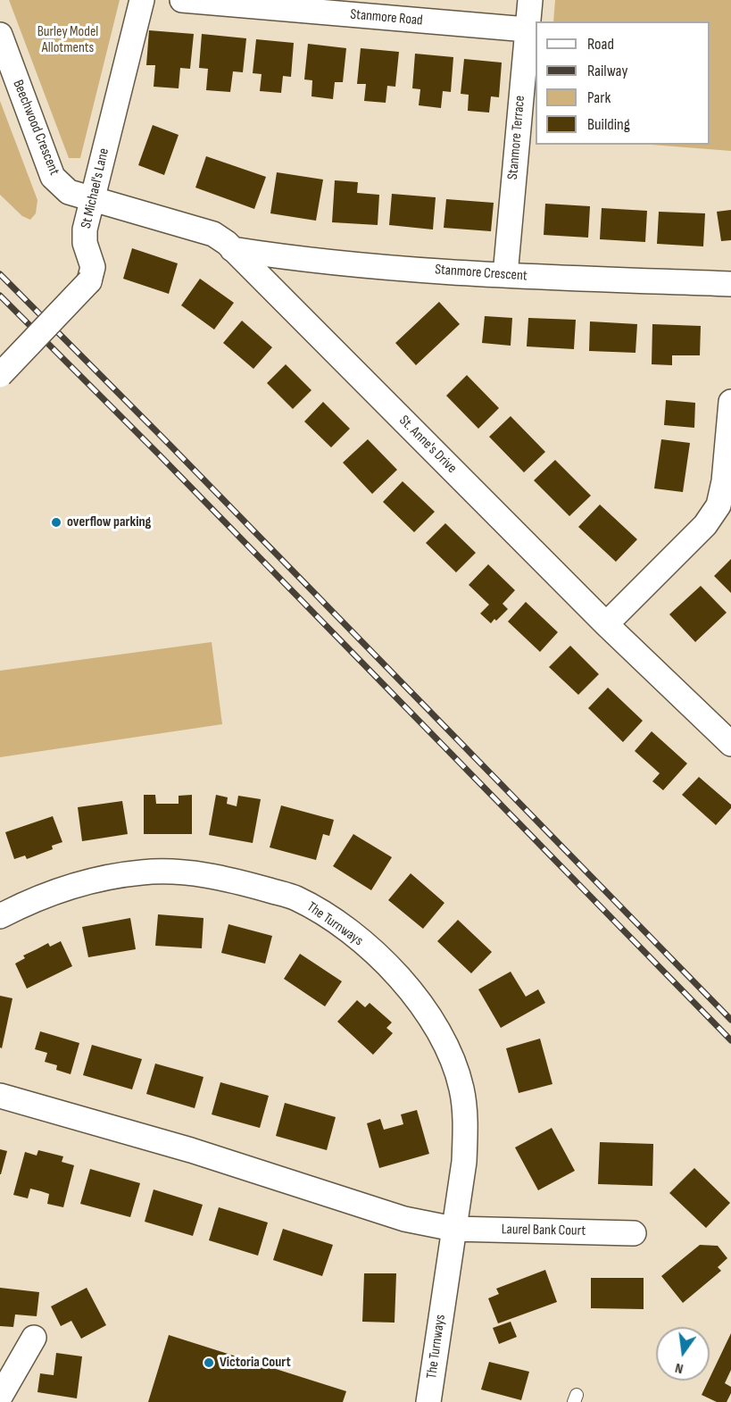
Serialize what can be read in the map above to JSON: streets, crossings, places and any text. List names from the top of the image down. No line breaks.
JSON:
{"streets":{"street":["Stanmore Road","Beechwood Crescent","Stanmore Terrace","St Michael's Lane","Stanmore Crescent","St. Anne's Drive","The Turnways","Laurel Bank Court"]},"crossings":[["Stanmore Road","Stanmore Terrace"],["Beechwood Crescent","St Michael's Lane"],["Beechwood Crescent","St. Anne's Drive"],["Stanmore Terrace","Stanmore Crescent"],["St Michael's Lane","St. Anne's Drive"],["Stanmore Crescent","St. Anne's Drive"],["The Turnways","Laurel Bank Court"]],"parks":["Burley Model Allotments"],"places":["overflow parking","Victoria Court"],"legend":["Road","Railway","Park","Building"],"north":"bottom"}
